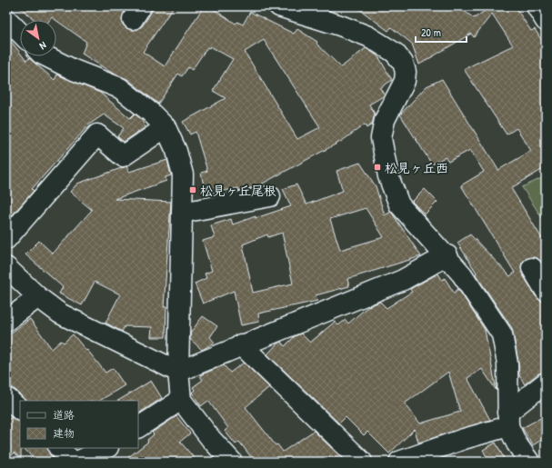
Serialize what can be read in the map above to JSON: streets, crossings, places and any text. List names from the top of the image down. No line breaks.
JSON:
{"places":{"transit":["松見ヶ丘西","松見ヶ丘尾根"]},"legend":["道路","建物"],"scale_bar":"20 m","north":"bottom right"}
